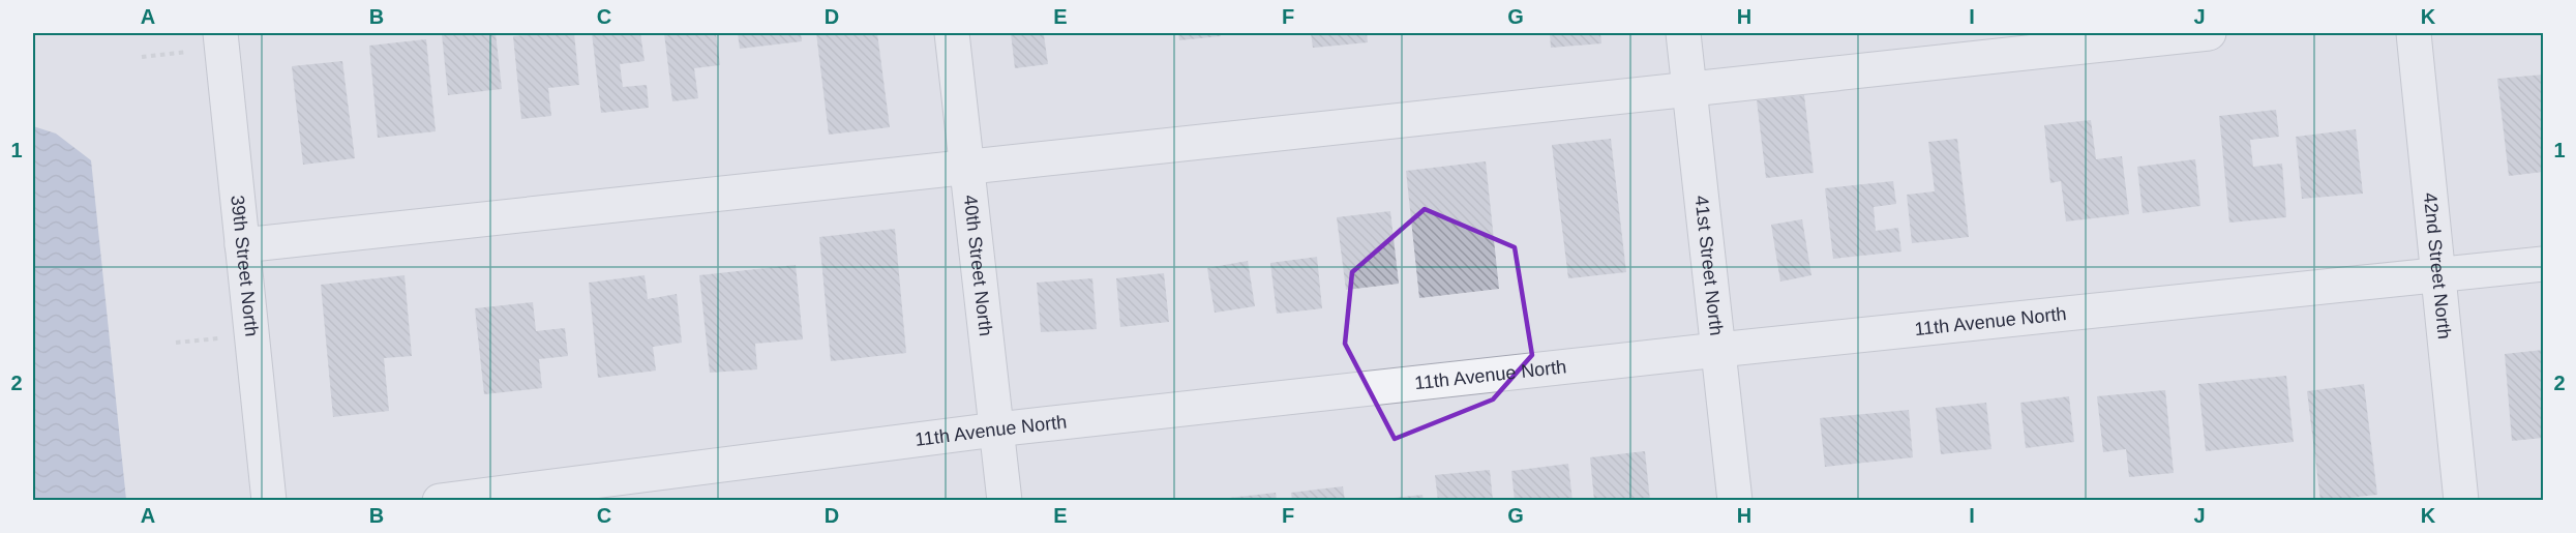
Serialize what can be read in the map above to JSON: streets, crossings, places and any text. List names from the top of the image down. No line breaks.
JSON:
{"streets":{"street":["39th Street North","40th Street North","41st Street North","42nd Street North","11th Avenue North"]},"crossings":[["40th Street North","11th Avenue North"],["41st Street North","11th Avenue North"],["42nd Street North","11th Avenue North"]],"grid":{"columns":["A","B","C","D","E","F","G","H","I","J","K"],"rows":["1","2"]}}
